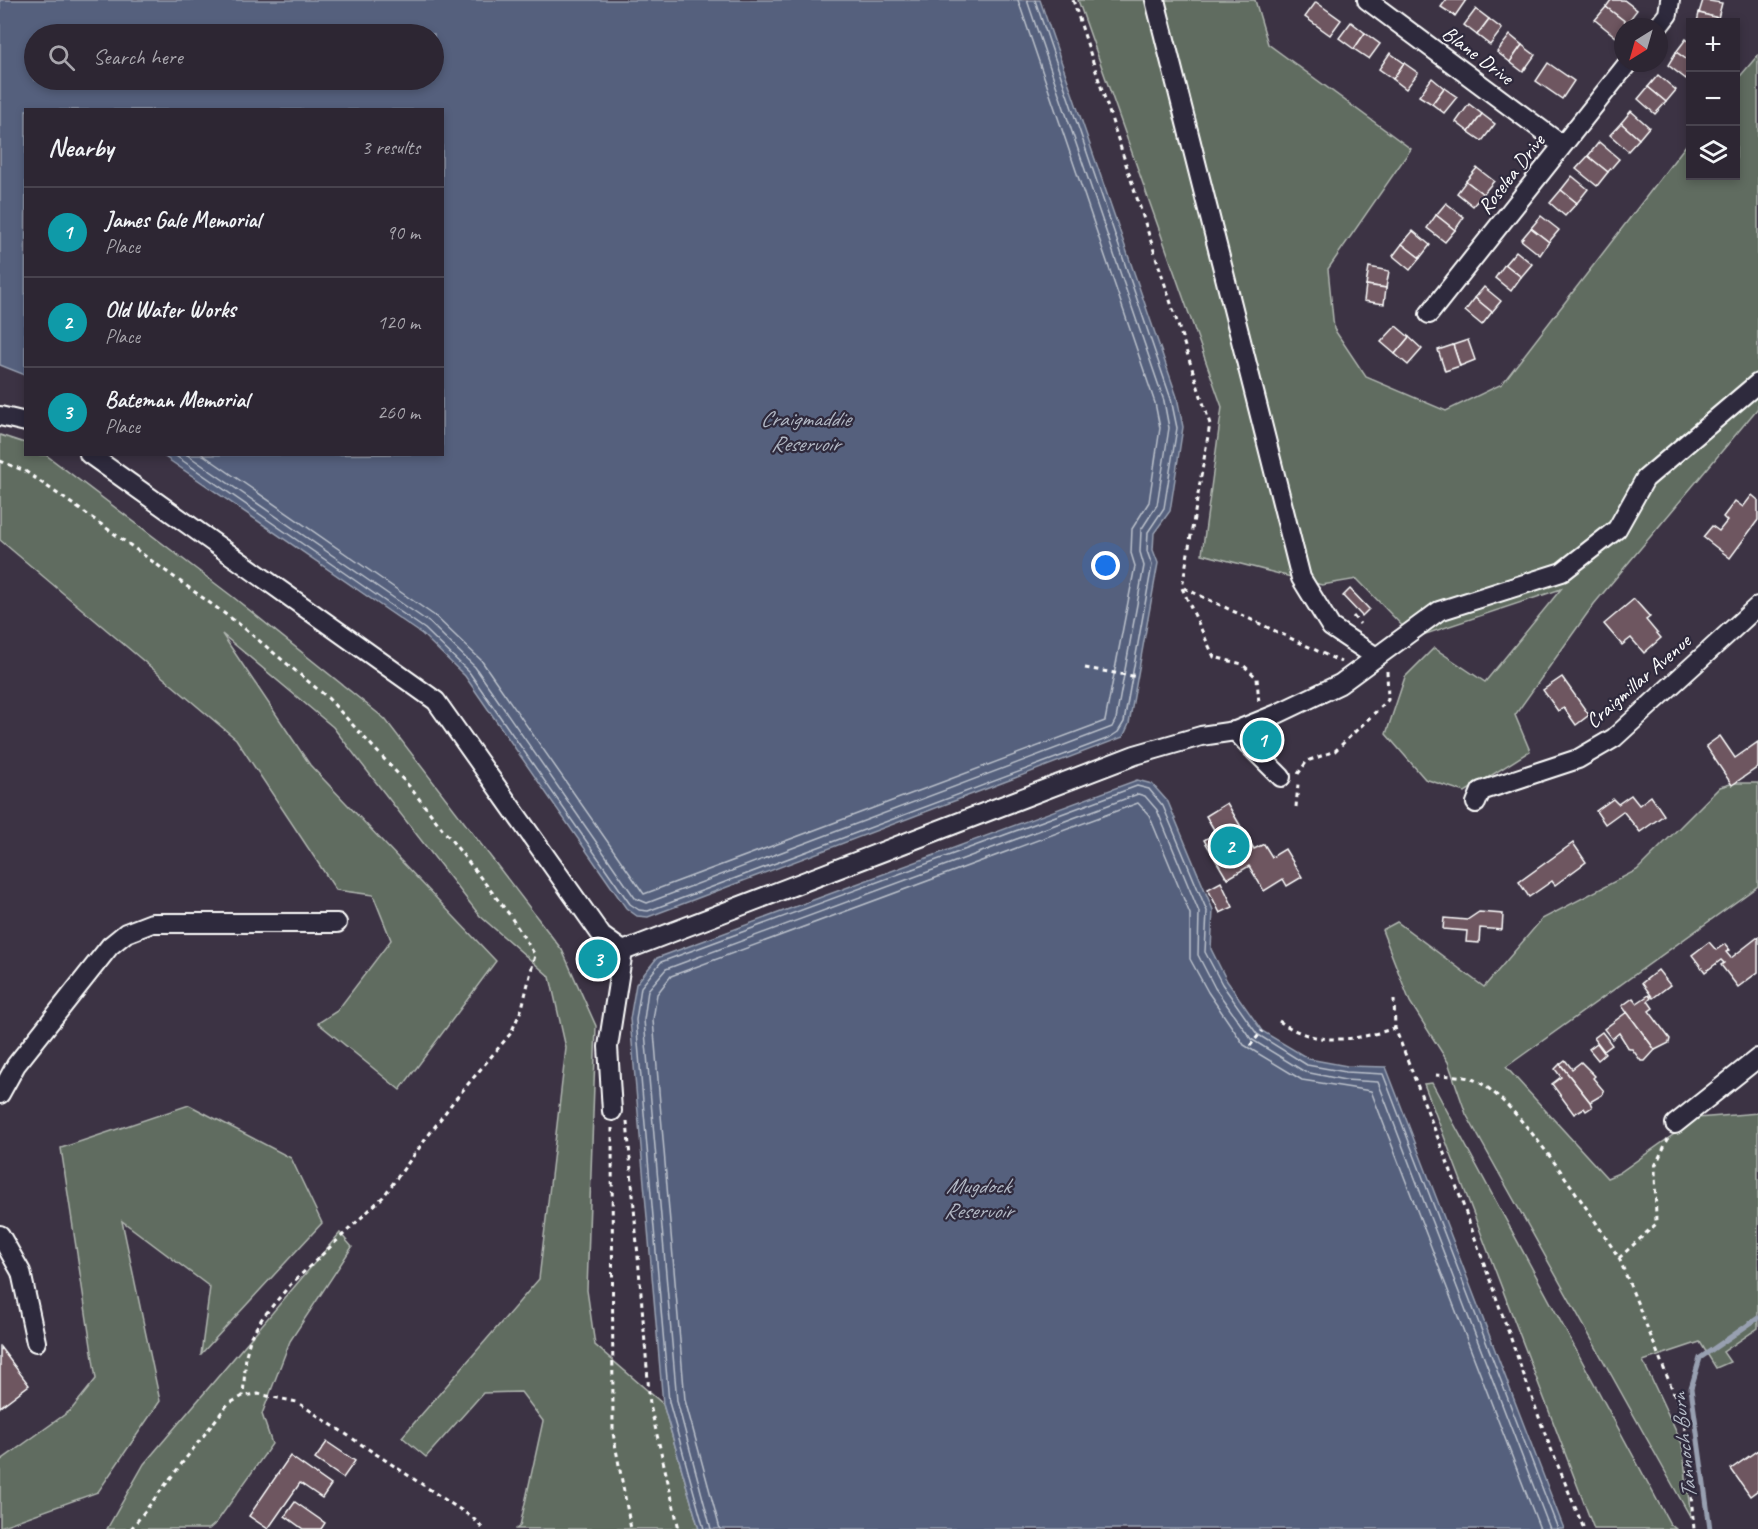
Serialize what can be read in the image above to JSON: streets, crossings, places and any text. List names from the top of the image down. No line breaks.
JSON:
{"streets":{"street":["Blane Drive","Roselea Drive","Craigmillar Avenue"]},"crossings":[["Blane Drive","Roselea Drive"]],"water":["Craigmaddie Reservoir","Mugdock Reservoir","Tannoch Burn"],"north":"bottom left","page":{"map_buttons":["+","−"],"search":"Search here","heading":["Nearby","3 results"],"list":[{"mark":"1","name":"James Gale Memorial","note":"Place","value":"90 m"},{"mark":"2","name":"Old Water Works","note":"Place","value":"120 m"},{"mark":"3","name":"Bateman Memorial","note":"Place","value":"260 m"}],"pins":["1","2","3"]}}
